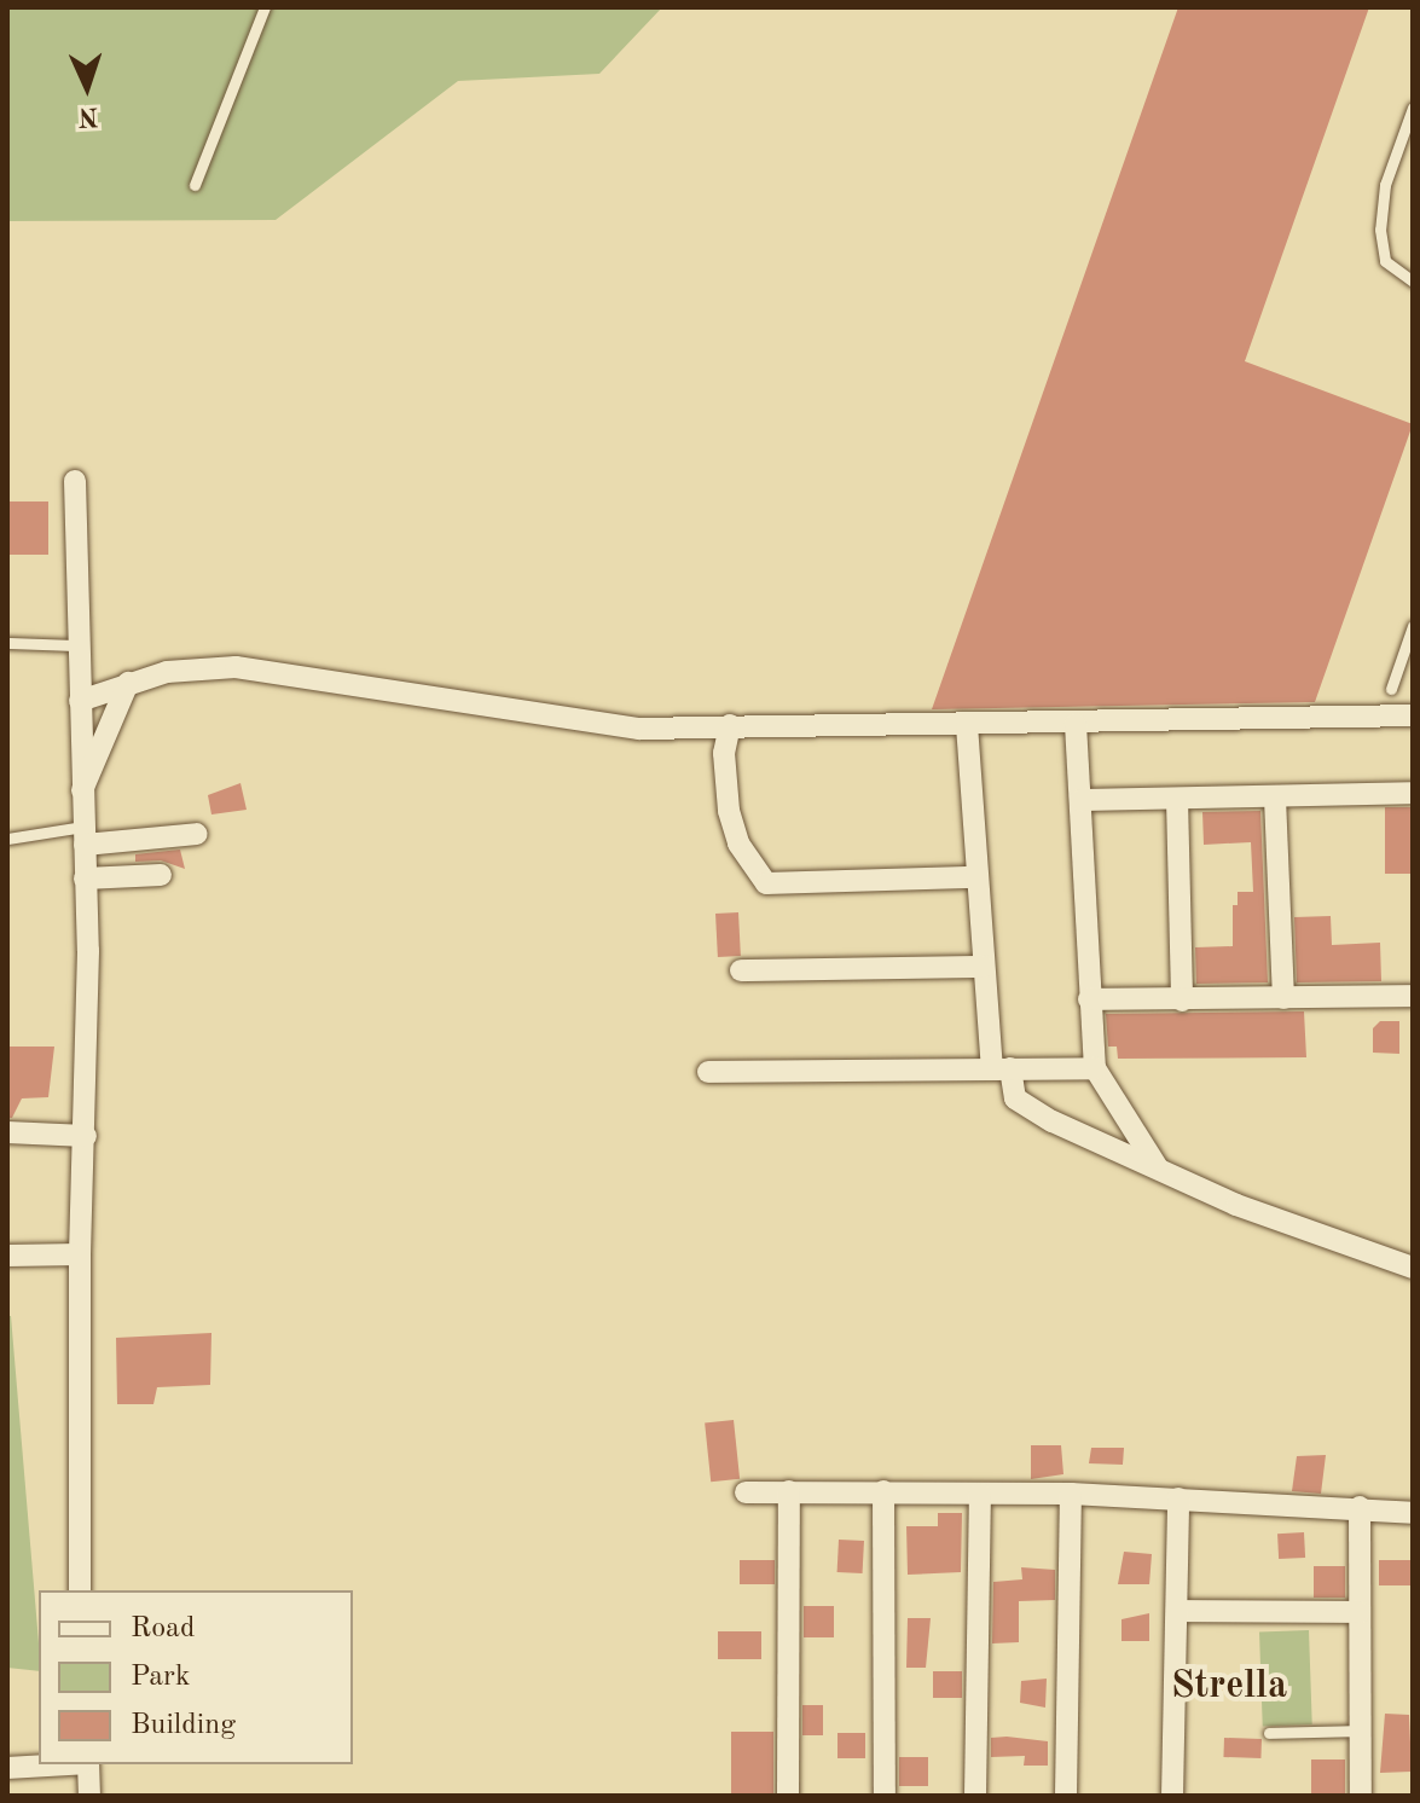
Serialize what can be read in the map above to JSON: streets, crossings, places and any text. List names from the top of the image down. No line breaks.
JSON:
{"districts":["Strella"],"legend":["Road","Park","Building"],"north":"bottom"}
